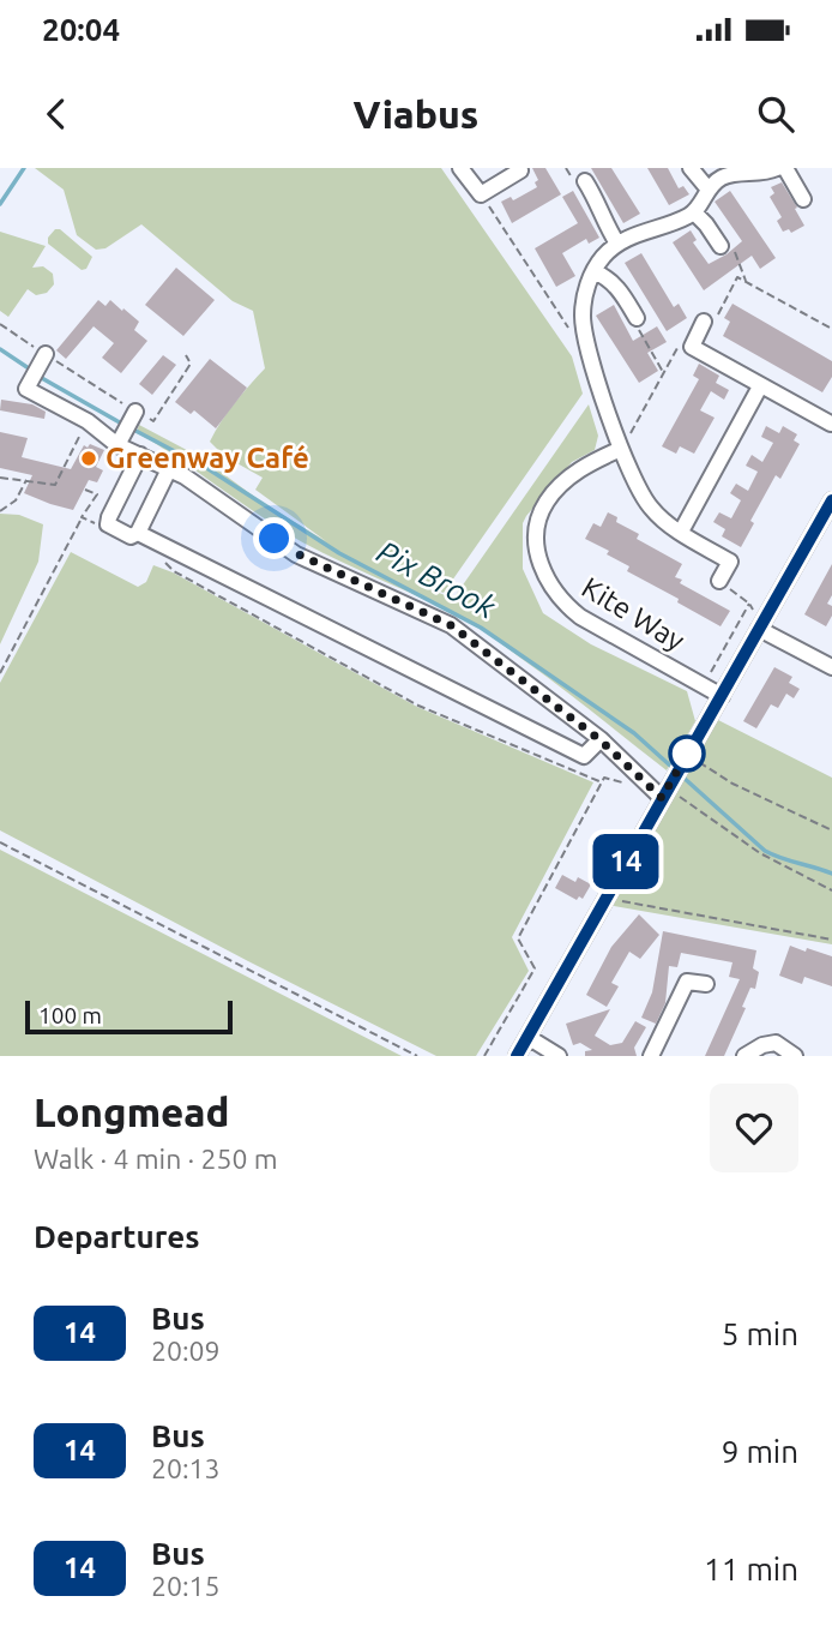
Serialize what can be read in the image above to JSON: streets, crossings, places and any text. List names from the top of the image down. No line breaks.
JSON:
{"streets":{"street":["Kite Way"]},"water":["Pix Brook"],"places":["Greenway Café"],"lines":["bus line 14"],"scale_bar":"100 m","page":{"status":"20:04","header":"Viabus","on_map":"14","scale":"100 m","heading":[["Longmead","Walk · 4 min · 250 m"],"Departures"],"list":[{"mark":"14","name":"Bus","note":"20:09","value":"5 min"},{"mark":"14","name":"Bus","note":"20:13","value":"9 min"},{"mark":"14","name":"Bus","note":"20:15","value":"11 min"}]}}
